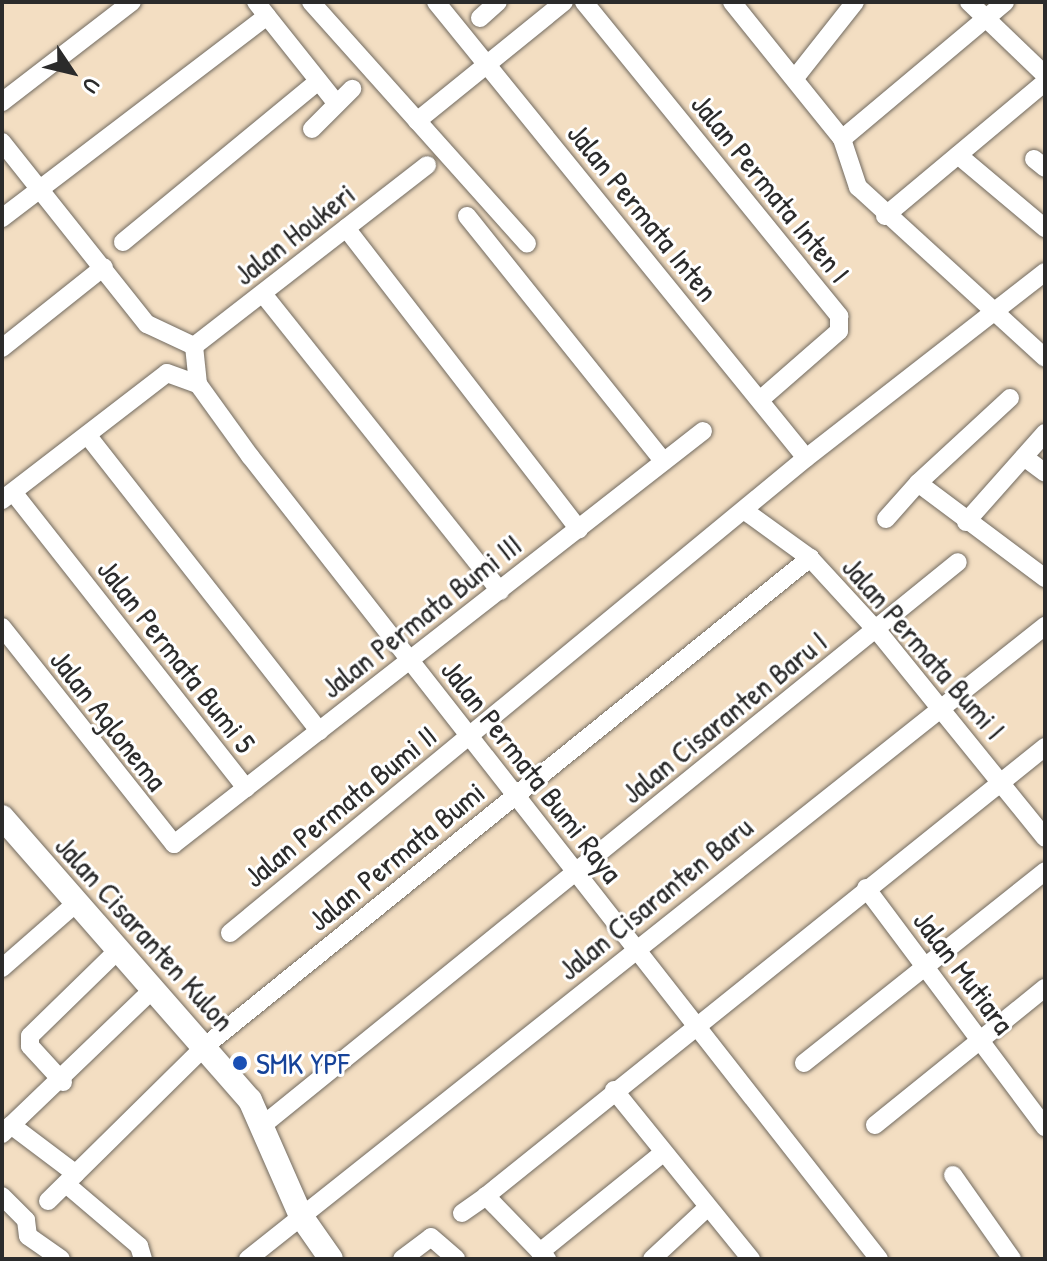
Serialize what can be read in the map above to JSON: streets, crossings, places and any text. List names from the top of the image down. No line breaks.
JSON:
{"streets":{"main road":["Jalan Cisaranten Kulon"],"street":["Jalan Permata Inten I","Jalan Permata Inten","Jalan Houkeri","Jalan Permata Bumi III","Jalan Permata Bumi I","Jalan Permata Bumi 5","Jalan Cisaranten Baru I","Jalan Aglonema","Jalan Permata Bumi Raya","Jalan Permata Bumi II","Jalan Permata Bumi","Jalan Cisaranten Baru","Jalan Mutiara"]},"crossings":[["Jalan Permata Inten I","Jalan Permata Inten"],["Jalan Permata Inten","Jalan Permata Bumi II"],["Jalan Permata Bumi III","Jalan Permata Bumi 5"],["Jalan Permata Bumi III","Jalan Aglonema"],["Jalan Permata Bumi III","Jalan Permata Bumi Raya"],["Jalan Permata Bumi I","Jalan Cisaranten Baru I"],["Jalan Permata Bumi I","Jalan Permata Bumi II"],["Jalan Permata Bumi I","Jalan Permata Bumi"],["Jalan Permata Bumi I","Jalan Cisaranten Baru"],["Jalan Cisaranten Baru I","Jalan Permata Bumi Raya"],["Jalan Cisaranten Baru I","Jalan Cisaranten Kulon"],["Jalan Permata Bumi Raya","Jalan Permata Bumi II"],["Jalan Permata Bumi Raya","Jalan Permata Bumi"],["Jalan Permata Bumi Raya","Jalan Cisaranten Baru"],["Jalan Permata Bumi","Jalan Cisaranten Kulon"],["Jalan Cisaranten Baru","Jalan Cisaranten Kulon"]],"places":["SMK YPF"],"north":"bottom right"}
